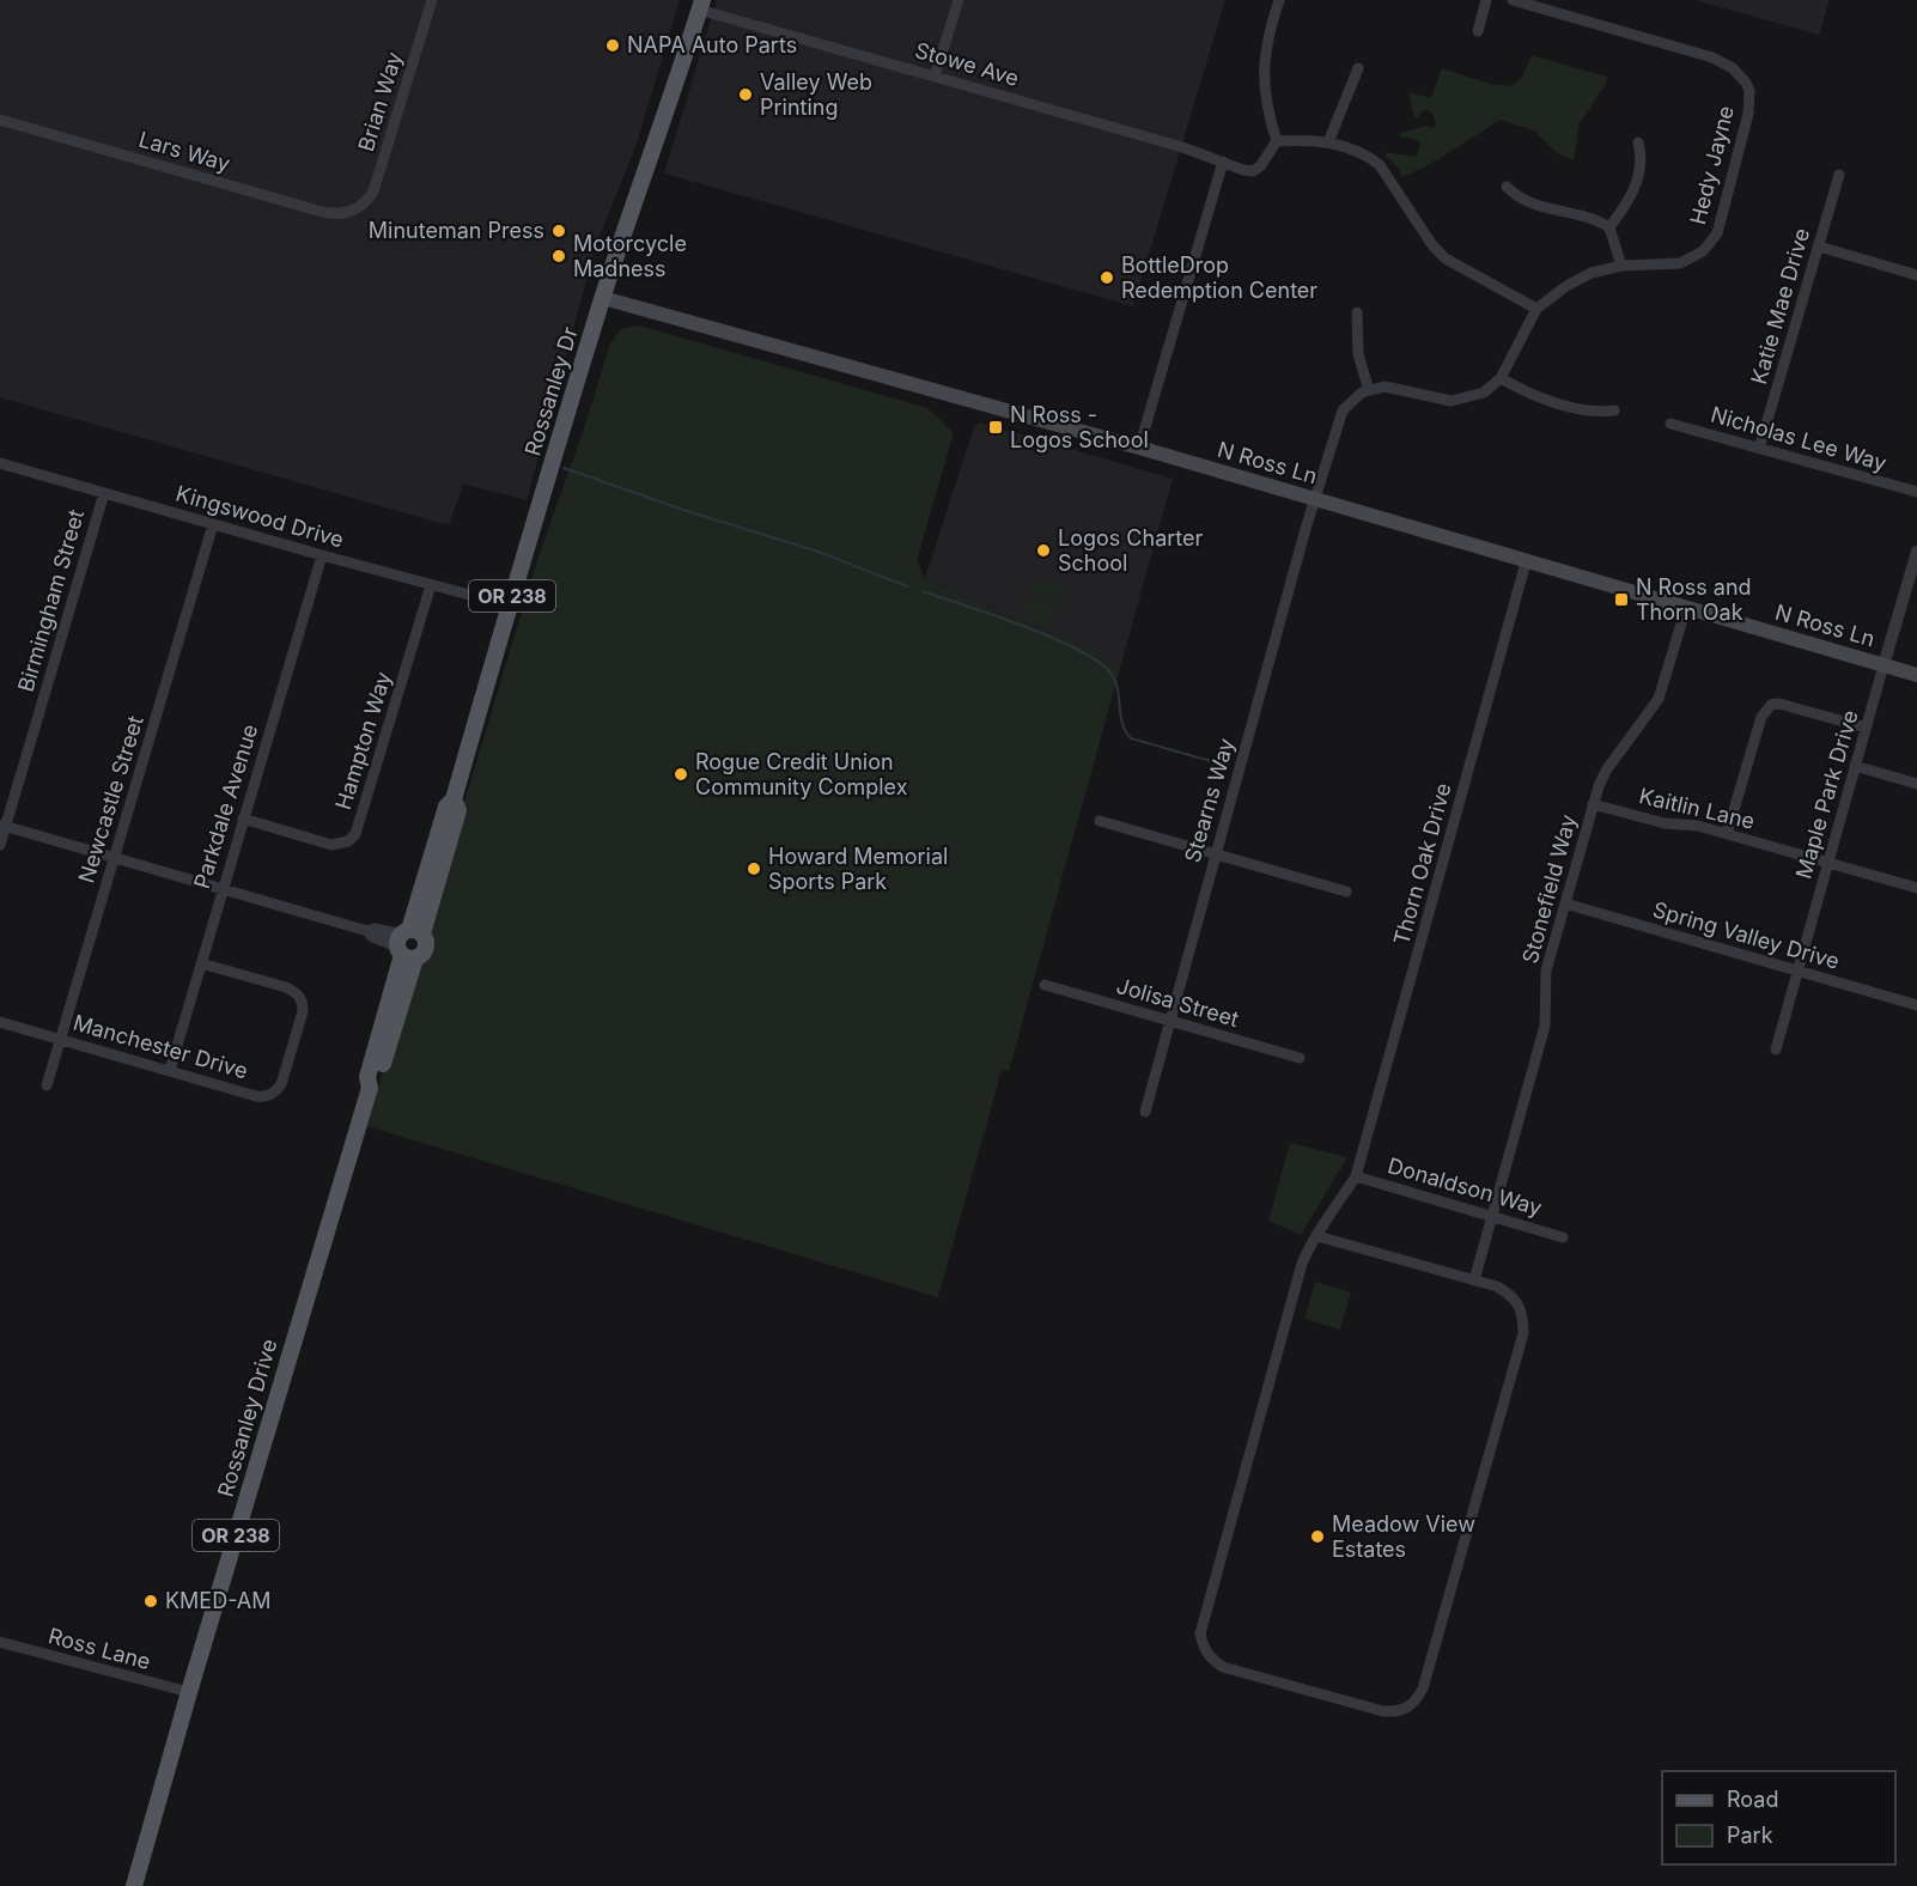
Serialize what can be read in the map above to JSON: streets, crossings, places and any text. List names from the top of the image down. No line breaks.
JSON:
{"streets":{"main road":["Rossanley Dr","N Ross Ln","OR 238","Rossanley Drive"],"street":["Stowe Ave","Brian Way","Lars Way","Hedy Jayne","Katie Mae Drive","Nicholas Lee Way","Kingswood Drive","Birmingham Street","Hampton Way","Maple Park Drive","Newcastle Street","Stearns Way","Parkdale Avenue","Kaitlin Lane","Thorn Oak Drive","Stonefield Way","Spring Valley Drive","Jolisa Street","Manchester Drive","Donaldson Way","Ross Lane"]},"crossings":[["Stowe Ave","Rossanley Dr"],["Brian Way","Lars Way"],["Katie Mae Drive","Nicholas Lee Way"],["Rossanley Dr","N Ross Ln"],["Rossanley Dr","Kingswood Drive"],["Rossanley Dr","Rossanley Drive"],["N Ross Ln","Maple Park Drive"],["N Ross Ln","Stearns Way"],["N Ross Ln","Thorn Oak Drive"],["N Ross Ln","Stonefield Way"],["Kingswood Drive","Birmingham Street"],["Kingswood Drive","Hampton Way"],["Kingswood Drive","Newcastle Street"],["Kingswood Drive","Parkdale Avenue"],["Hampton Way","Parkdale Avenue"],["Maple Park Drive","Kaitlin Lane"],["Maple Park Drive","Spring Valley Drive"],["Newcastle Street","Manchester Drive"],["Stearns Way","Jolisa Street"],["Parkdale Avenue","Manchester Drive"],["Kaitlin Lane","Stonefield Way"],["Thorn Oak Drive","Stonefield Way"],["Thorn Oak Drive","Donaldson Way"],["Stonefield Way","Spring Valley Drive"],["Stonefield Way","Donaldson Way"],["Rossanley Drive","Ross Lane"]],"places":{"other":["NAPA Auto Parts","Valley Web Printing","Minuteman Press","Motorcycle Madness","BottleDrop Redemption Center","Logos Charter School","Rogue Credit Union Community Complex","Howard Memorial Sports Park","Meadow View Estates","KMED-AM"],"transit":["N Ross - Logos School","N Ross and Thorn Oak"]},"legend":["Road","Park"]}
